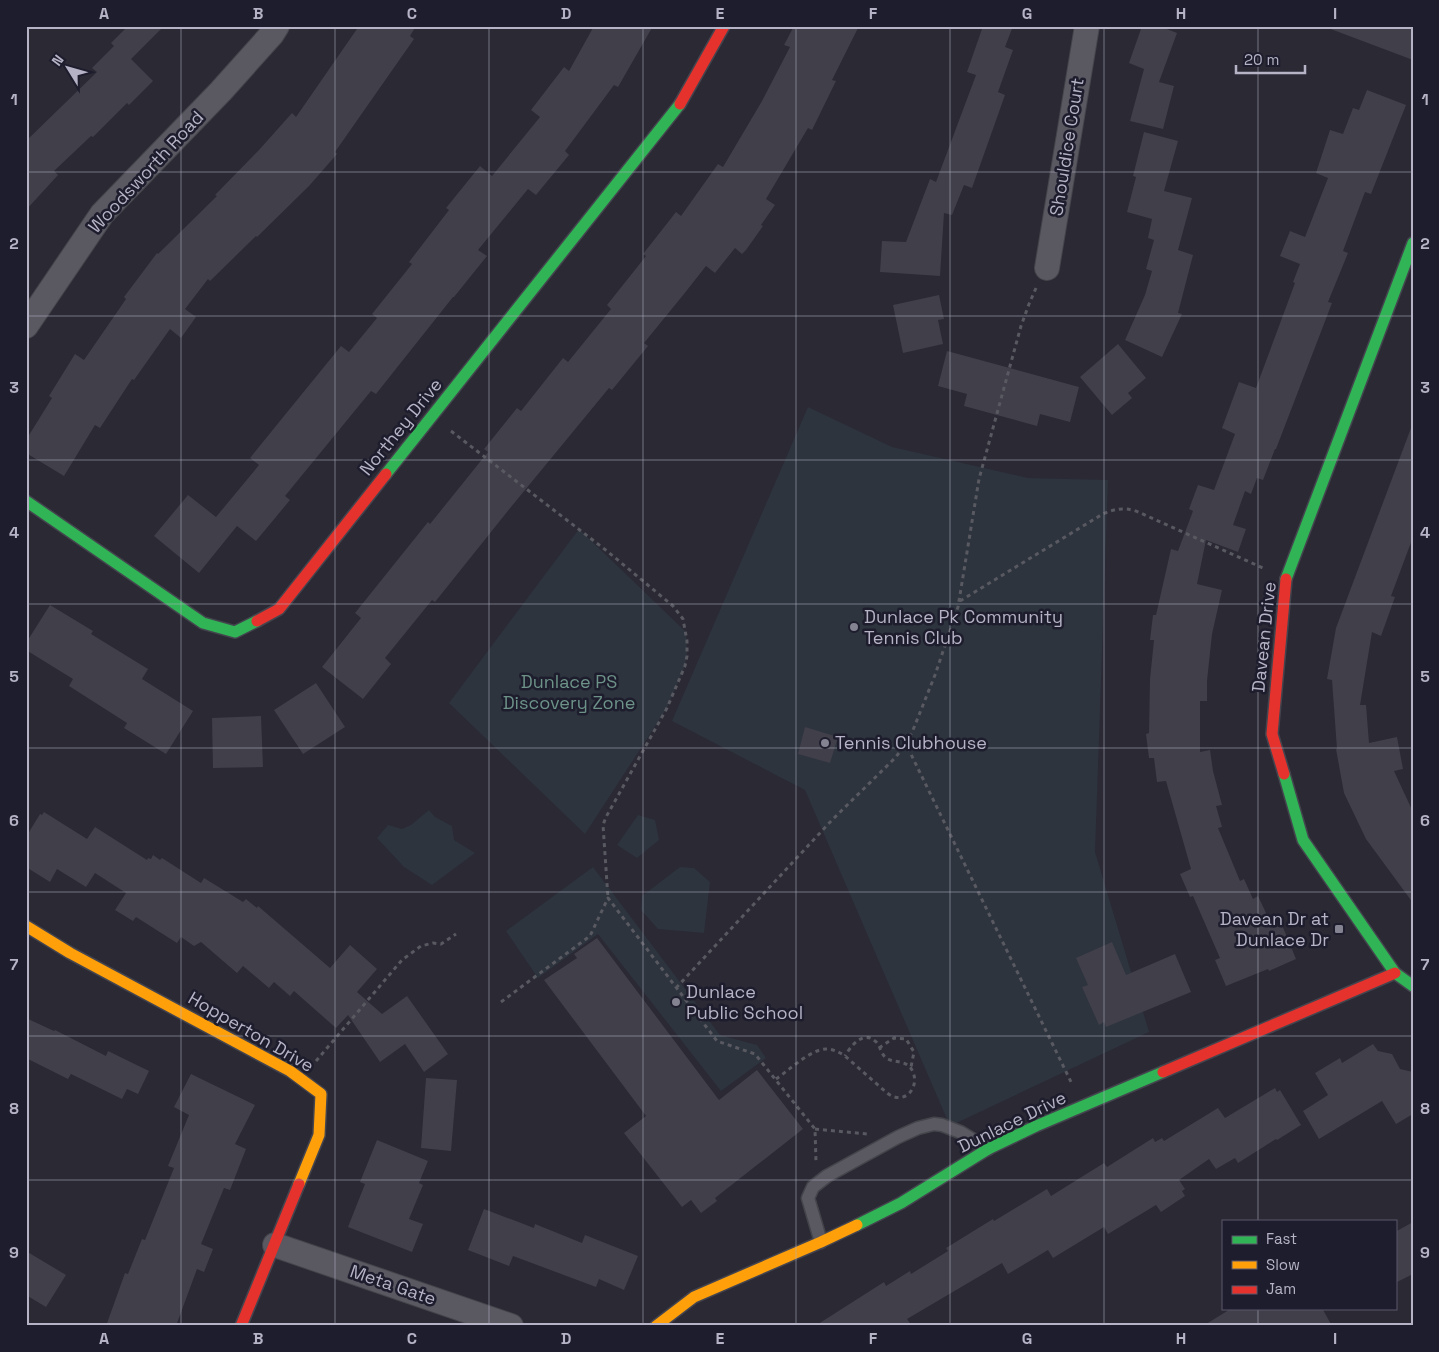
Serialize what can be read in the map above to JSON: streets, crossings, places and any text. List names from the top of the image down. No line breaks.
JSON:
{"streets":{"street":["Shouldice Court","Woodsworth Road","Northey Drive","Davean Drive","Hopperton Drive","Dunlace Drive","Meta Gate"]},"crossings":[["Davean Drive","Dunlace Drive"],["Hopperton Drive","Meta Gate"]],"parks":["Dunlace PS Discovery Zone"],"places":{"other":["Dunlace Pk Community Tennis Club","Tennis Clubhouse","Dunlace Public School"],"transit":["Davean Dr at Dunlace Dr"]},"legend":["Fast","Slow","Jam"],"scale_bar":"20 m","north":"top left","grid":{"columns":["A","B","C","D","E","F","G","H","I"],"rows":["1","2","3","4","5","6","7","8","9"]}}
